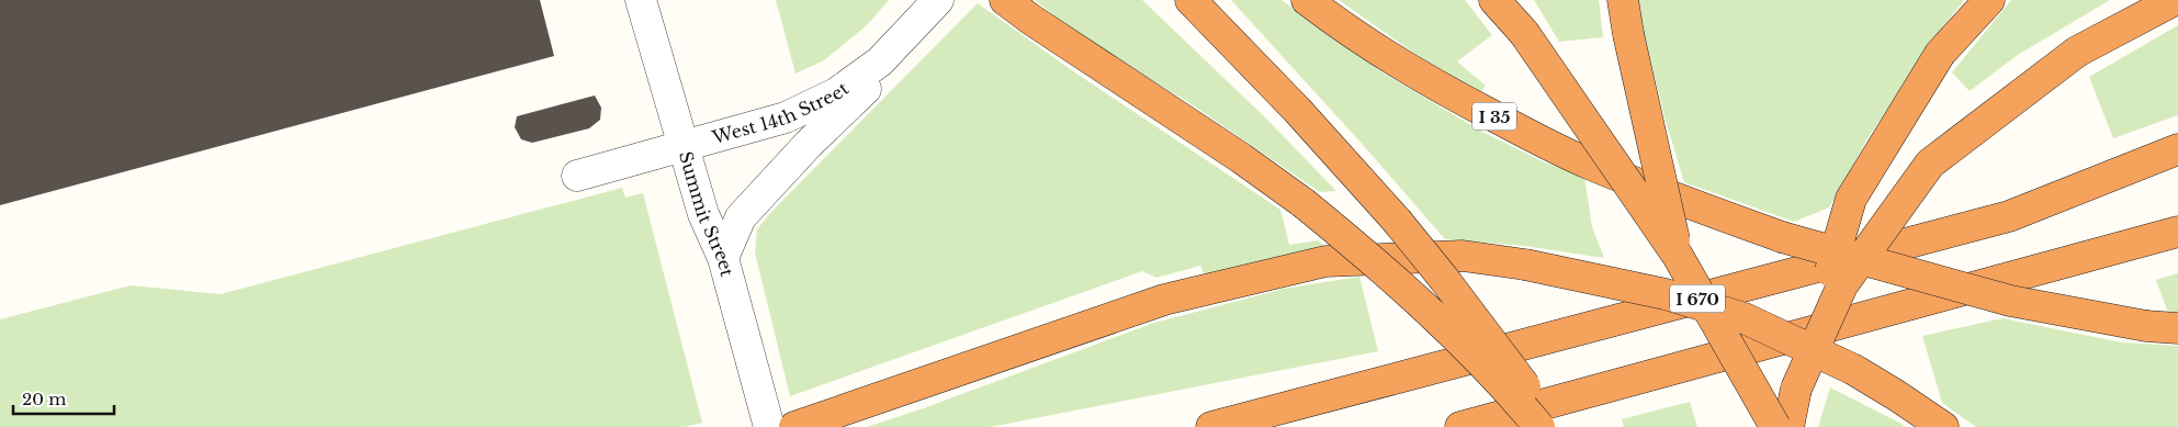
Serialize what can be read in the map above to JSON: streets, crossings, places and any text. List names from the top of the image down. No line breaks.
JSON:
{"streets":{"highway":["I 35","I 670"],"street":["West 14th Street","Summit Street"]},"crossings":[["West 14th Street","Summit Street"]],"scale_bar":"20 m"}
